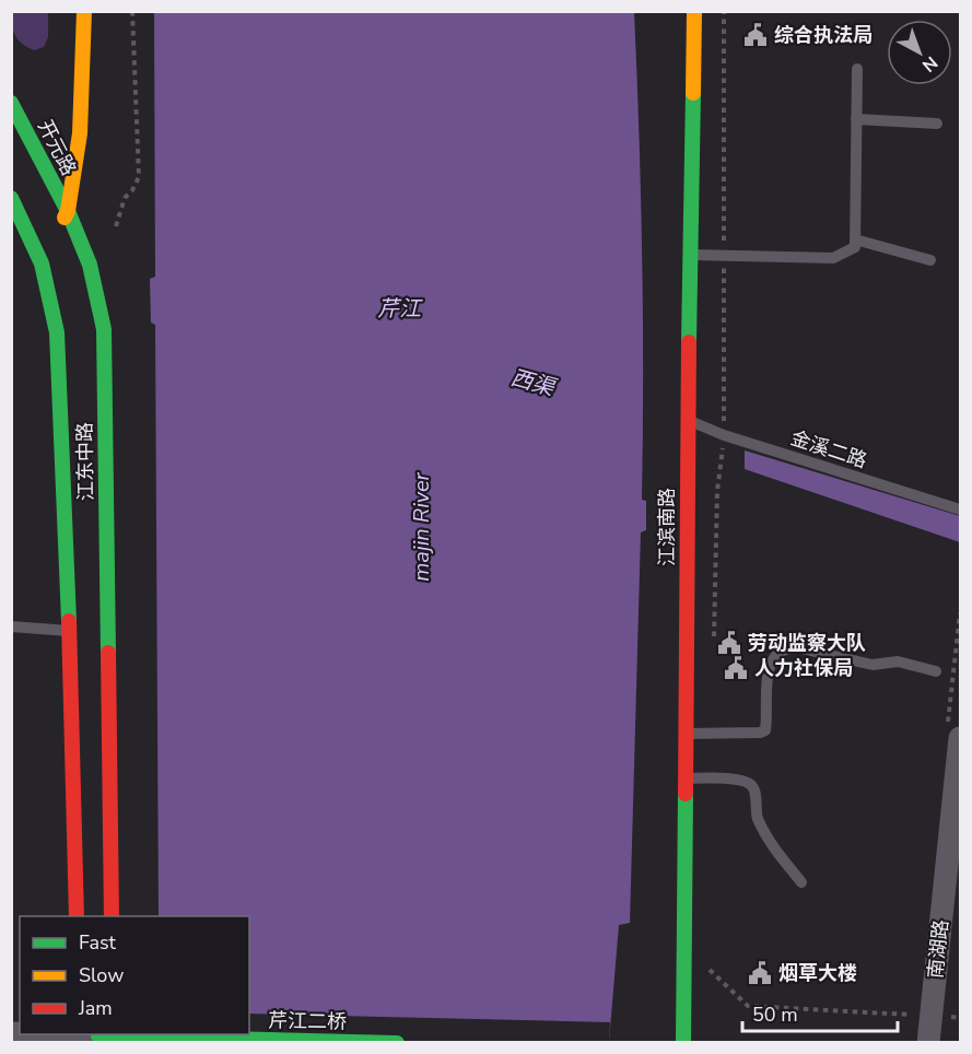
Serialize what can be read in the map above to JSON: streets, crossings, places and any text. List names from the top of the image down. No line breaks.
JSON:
{"streets":{"main road":["开元路","江东中路","江滨南路","芹江二桥"],"street":["南湖路"],"lane":["金溪二路"]},"crossings":[["开元路","江东中路"],["金溪二路","江滨南路"]],"water":["芹江","西渠","majin River"],"places":{"public building":["综合执法局","劳动监察大队","人力社保局","烟草大楼"]},"legend":["Fast","Slow","Jam"],"scale_bar":"50 m","north":"bottom right"}
